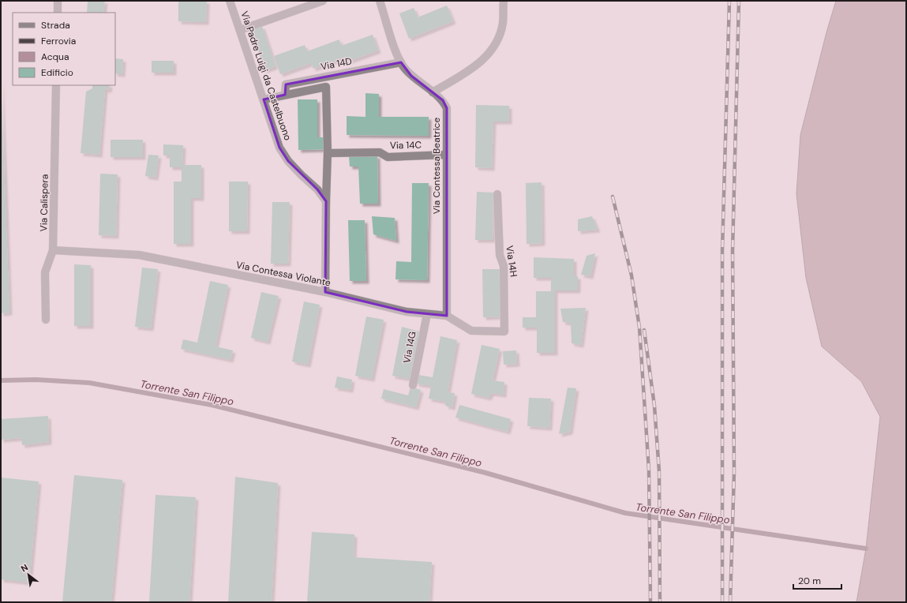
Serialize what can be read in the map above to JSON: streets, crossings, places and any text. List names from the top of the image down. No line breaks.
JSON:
{"streets":{"street":["Via 14D","Via Padre Luigi da Castelbuono","Via 14C","Via Contessa Beatrice","Via Calispera","Via 14H","Via Contessa Violante","Via 14G"]},"crossings":[["Via 14D","Via Contessa Beatrice"],["Via 14C","Via Contessa Beatrice"],["Via Contessa Beatrice","Via Contessa Violante"],["Via Calispera","Via Contessa Violante"],["Via 14H","Via Contessa Violante"],["Via Contessa Violante","Via 14G"]],"water":["Torrente San Filippo"],"legend":["Strada","Ferrovia","Acqua","Edificio"],"scale_bar":"20 m","north":"top left"}
